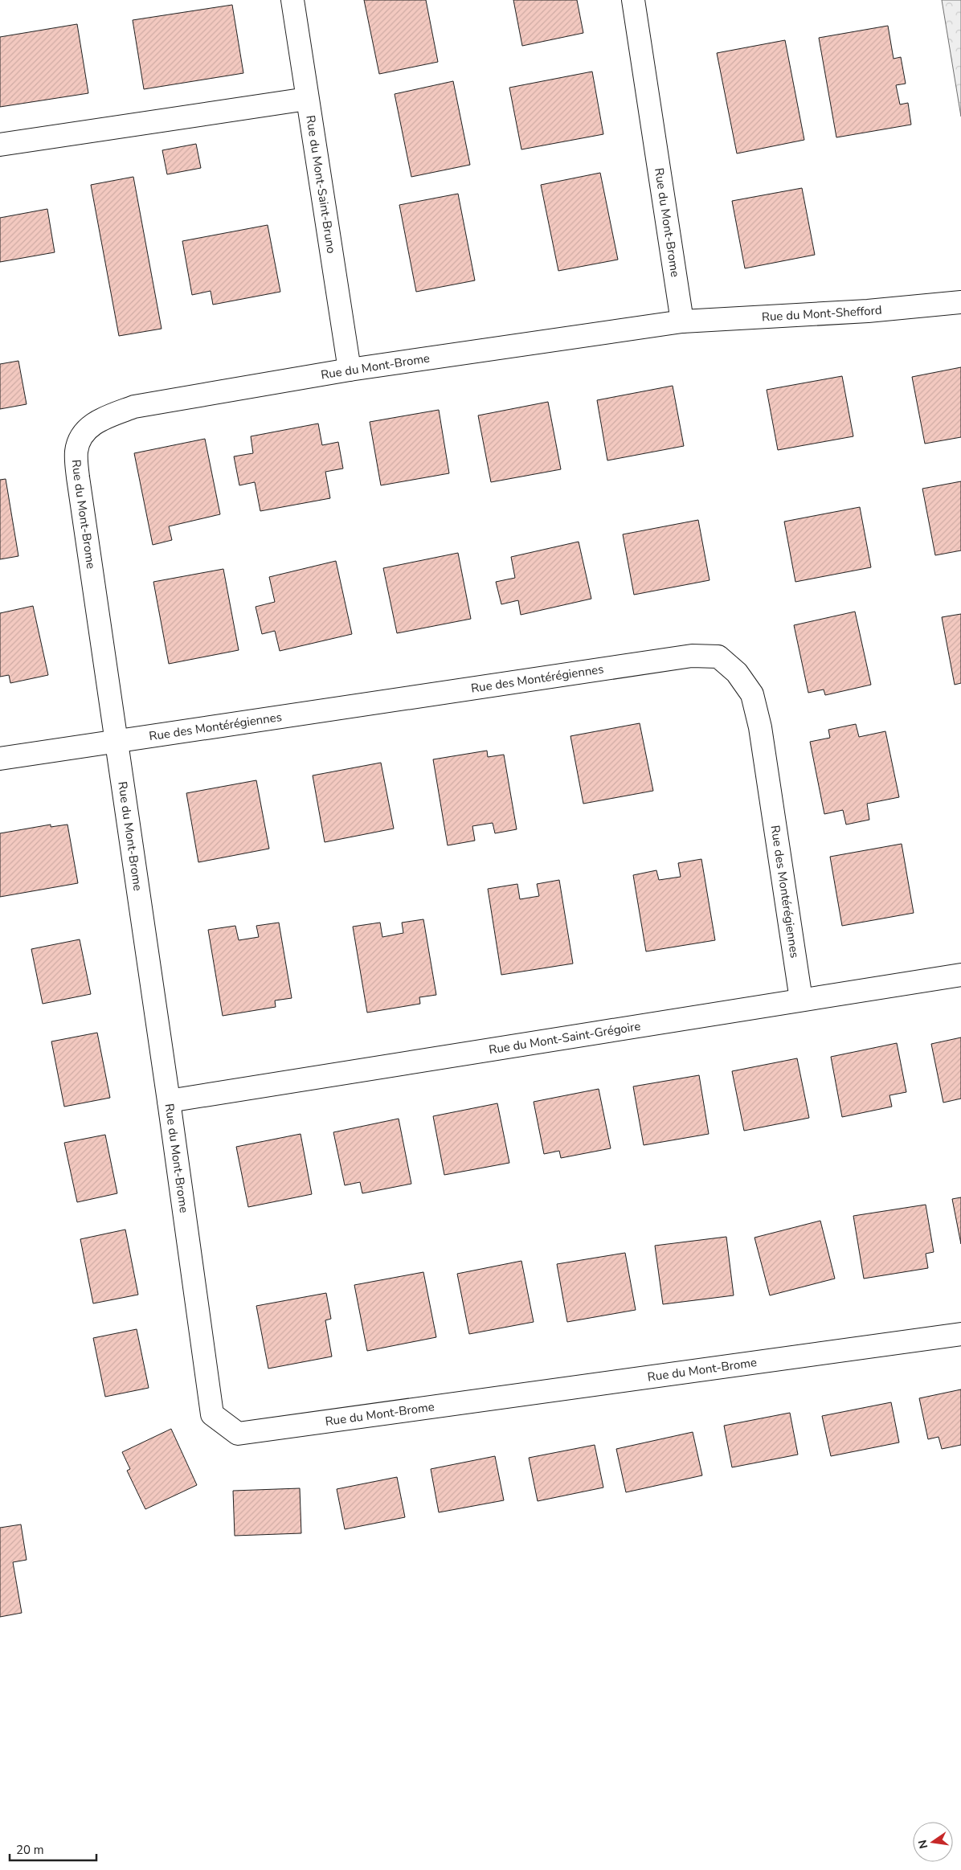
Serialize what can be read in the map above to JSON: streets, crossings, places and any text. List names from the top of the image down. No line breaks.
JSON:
{"streets":{"street":["Rue du Mont-Saint-Bruno","Rue du Mont-Brome","Rue du Mont-Shefford","Rue des Montérégiennes","Rue du Mont-Saint-Grégoire"]},"crossings":[["Rue du Mont-Saint-Bruno","Rue du Mont-Brome"],["Rue du Mont-Brome","Rue du Mont-Shefford"],["Rue du Mont-Brome","Rue des Montérégiennes"],["Rue du Mont-Brome","Rue du Mont-Saint-Grégoire"],["Rue des Montérégiennes","Rue du Mont-Saint-Grégoire"]],"scale_bar":"20 m","north":"left"}
